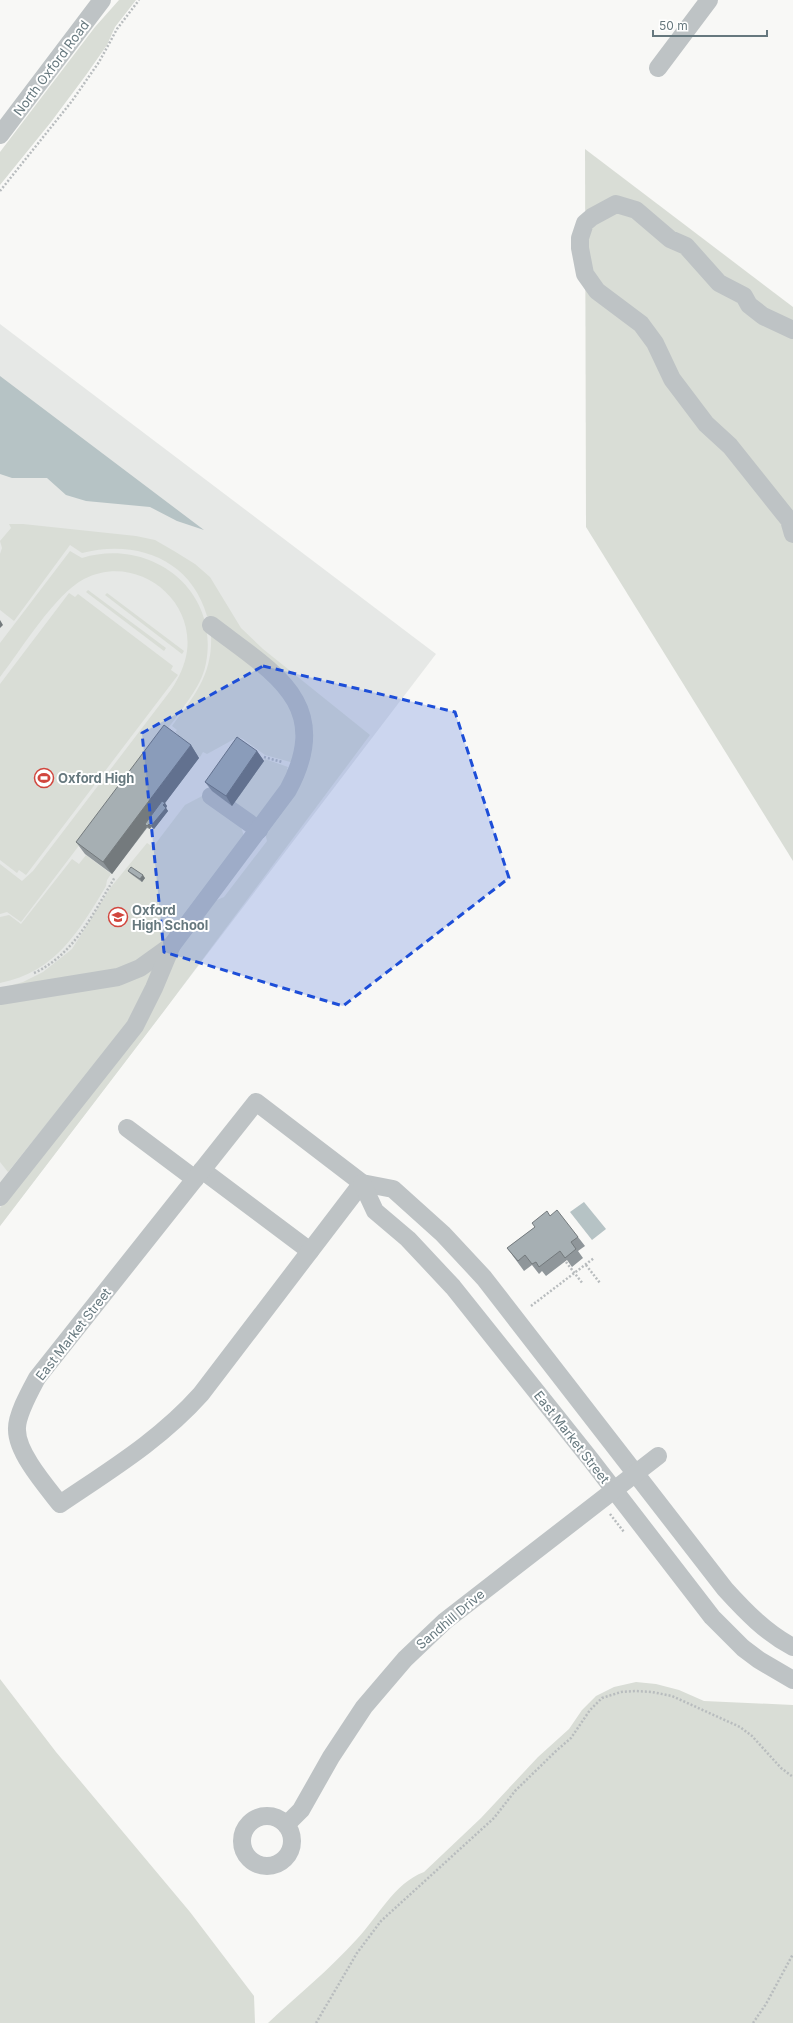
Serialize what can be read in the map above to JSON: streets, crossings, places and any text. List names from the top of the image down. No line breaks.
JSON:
{"streets":{"street":["North Oxford Road","East Market Street","Sandhill Drive"]},"crossings":[["East Market Street","Sandhill Drive"]],"places":{"sports":["Oxford High"],"school or university":["Oxford High School"]},"scale_bar":"50 m"}
